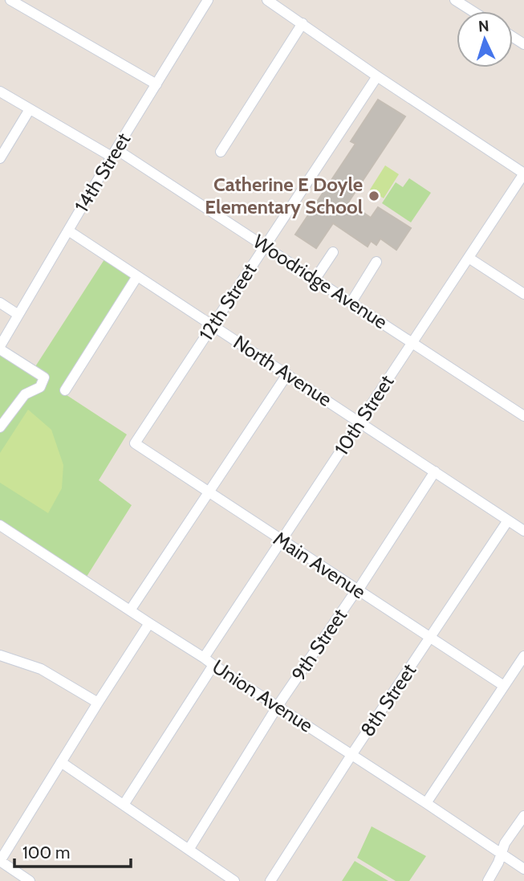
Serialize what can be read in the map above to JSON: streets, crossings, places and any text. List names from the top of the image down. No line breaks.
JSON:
{"streets":{"street":["14th Street","Woodridge Avenue","12th Street","North Avenue","10th Street","Main Avenue","9th Street","Union Avenue","8th Street"]},"crossings":[["14th Street","Woodridge Avenue"],["14th Street","North Avenue"],["Woodridge Avenue","12th Street"],["Woodridge Avenue","10th Street"],["12th Street","North Avenue"],["12th Street","Main Avenue"],["North Avenue","10th Street"],["North Avenue","9th Street"],["North Avenue","8th Street"],["10th Street","Main Avenue"],["10th Street","Union Avenue"],["Main Avenue","9th Street"],["Main Avenue","8th Street"],["9th Street","Union Avenue"],["Union Avenue","8th Street"]],"places":["Catherine E Doyle Elementary School"],"scale_bar":"100 m","north":"top"}
